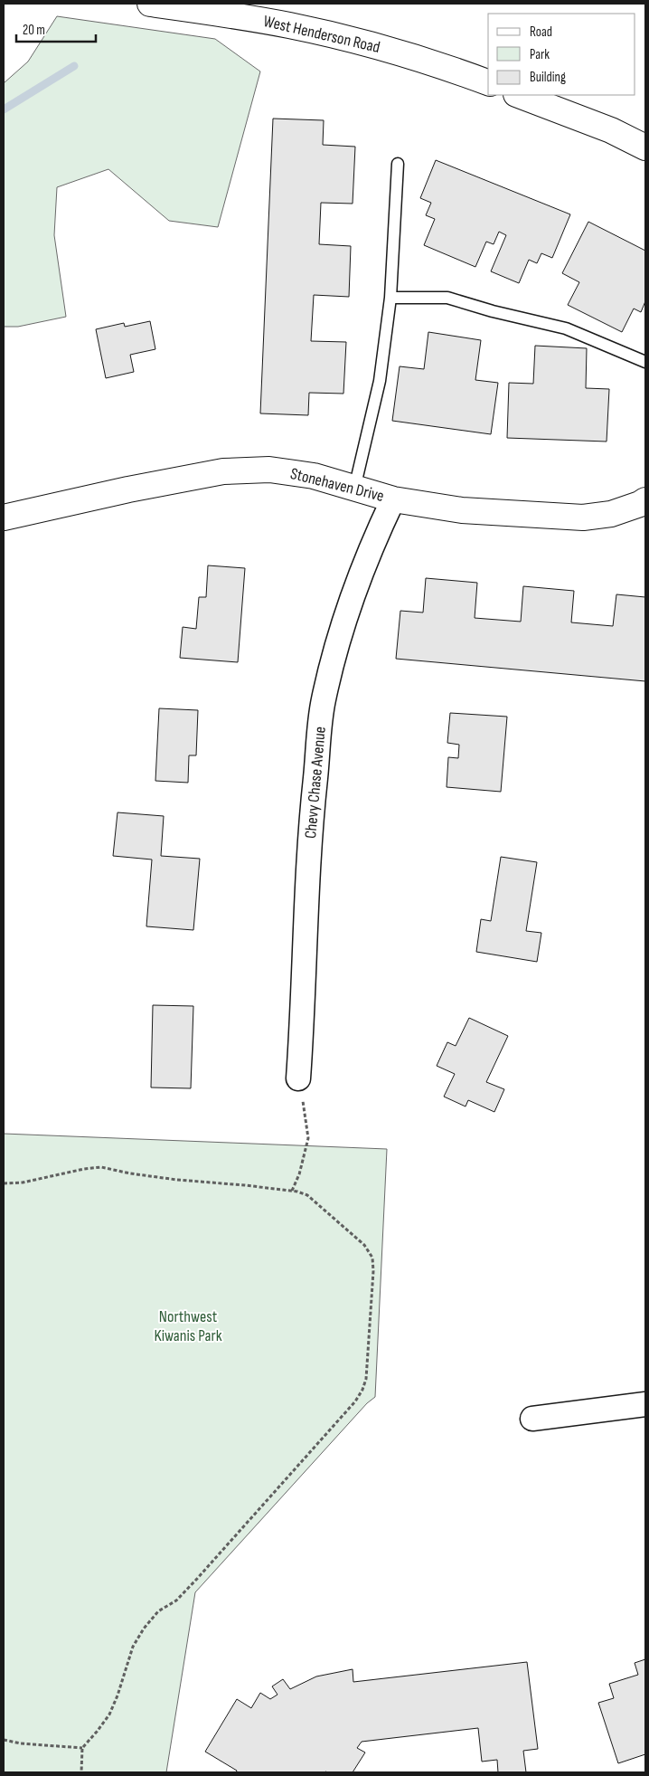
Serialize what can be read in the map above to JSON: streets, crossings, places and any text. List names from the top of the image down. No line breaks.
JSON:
{"streets":{"street":["West Henderson Road","Stonehaven Drive","Chevy Chase Avenue"]},"crossings":[["Stonehaven Drive","Chevy Chase Avenue"]],"parks":["Northwest Kiwanis Park"],"legend":["Road","Park","Building"],"scale_bar":"20 m"}
